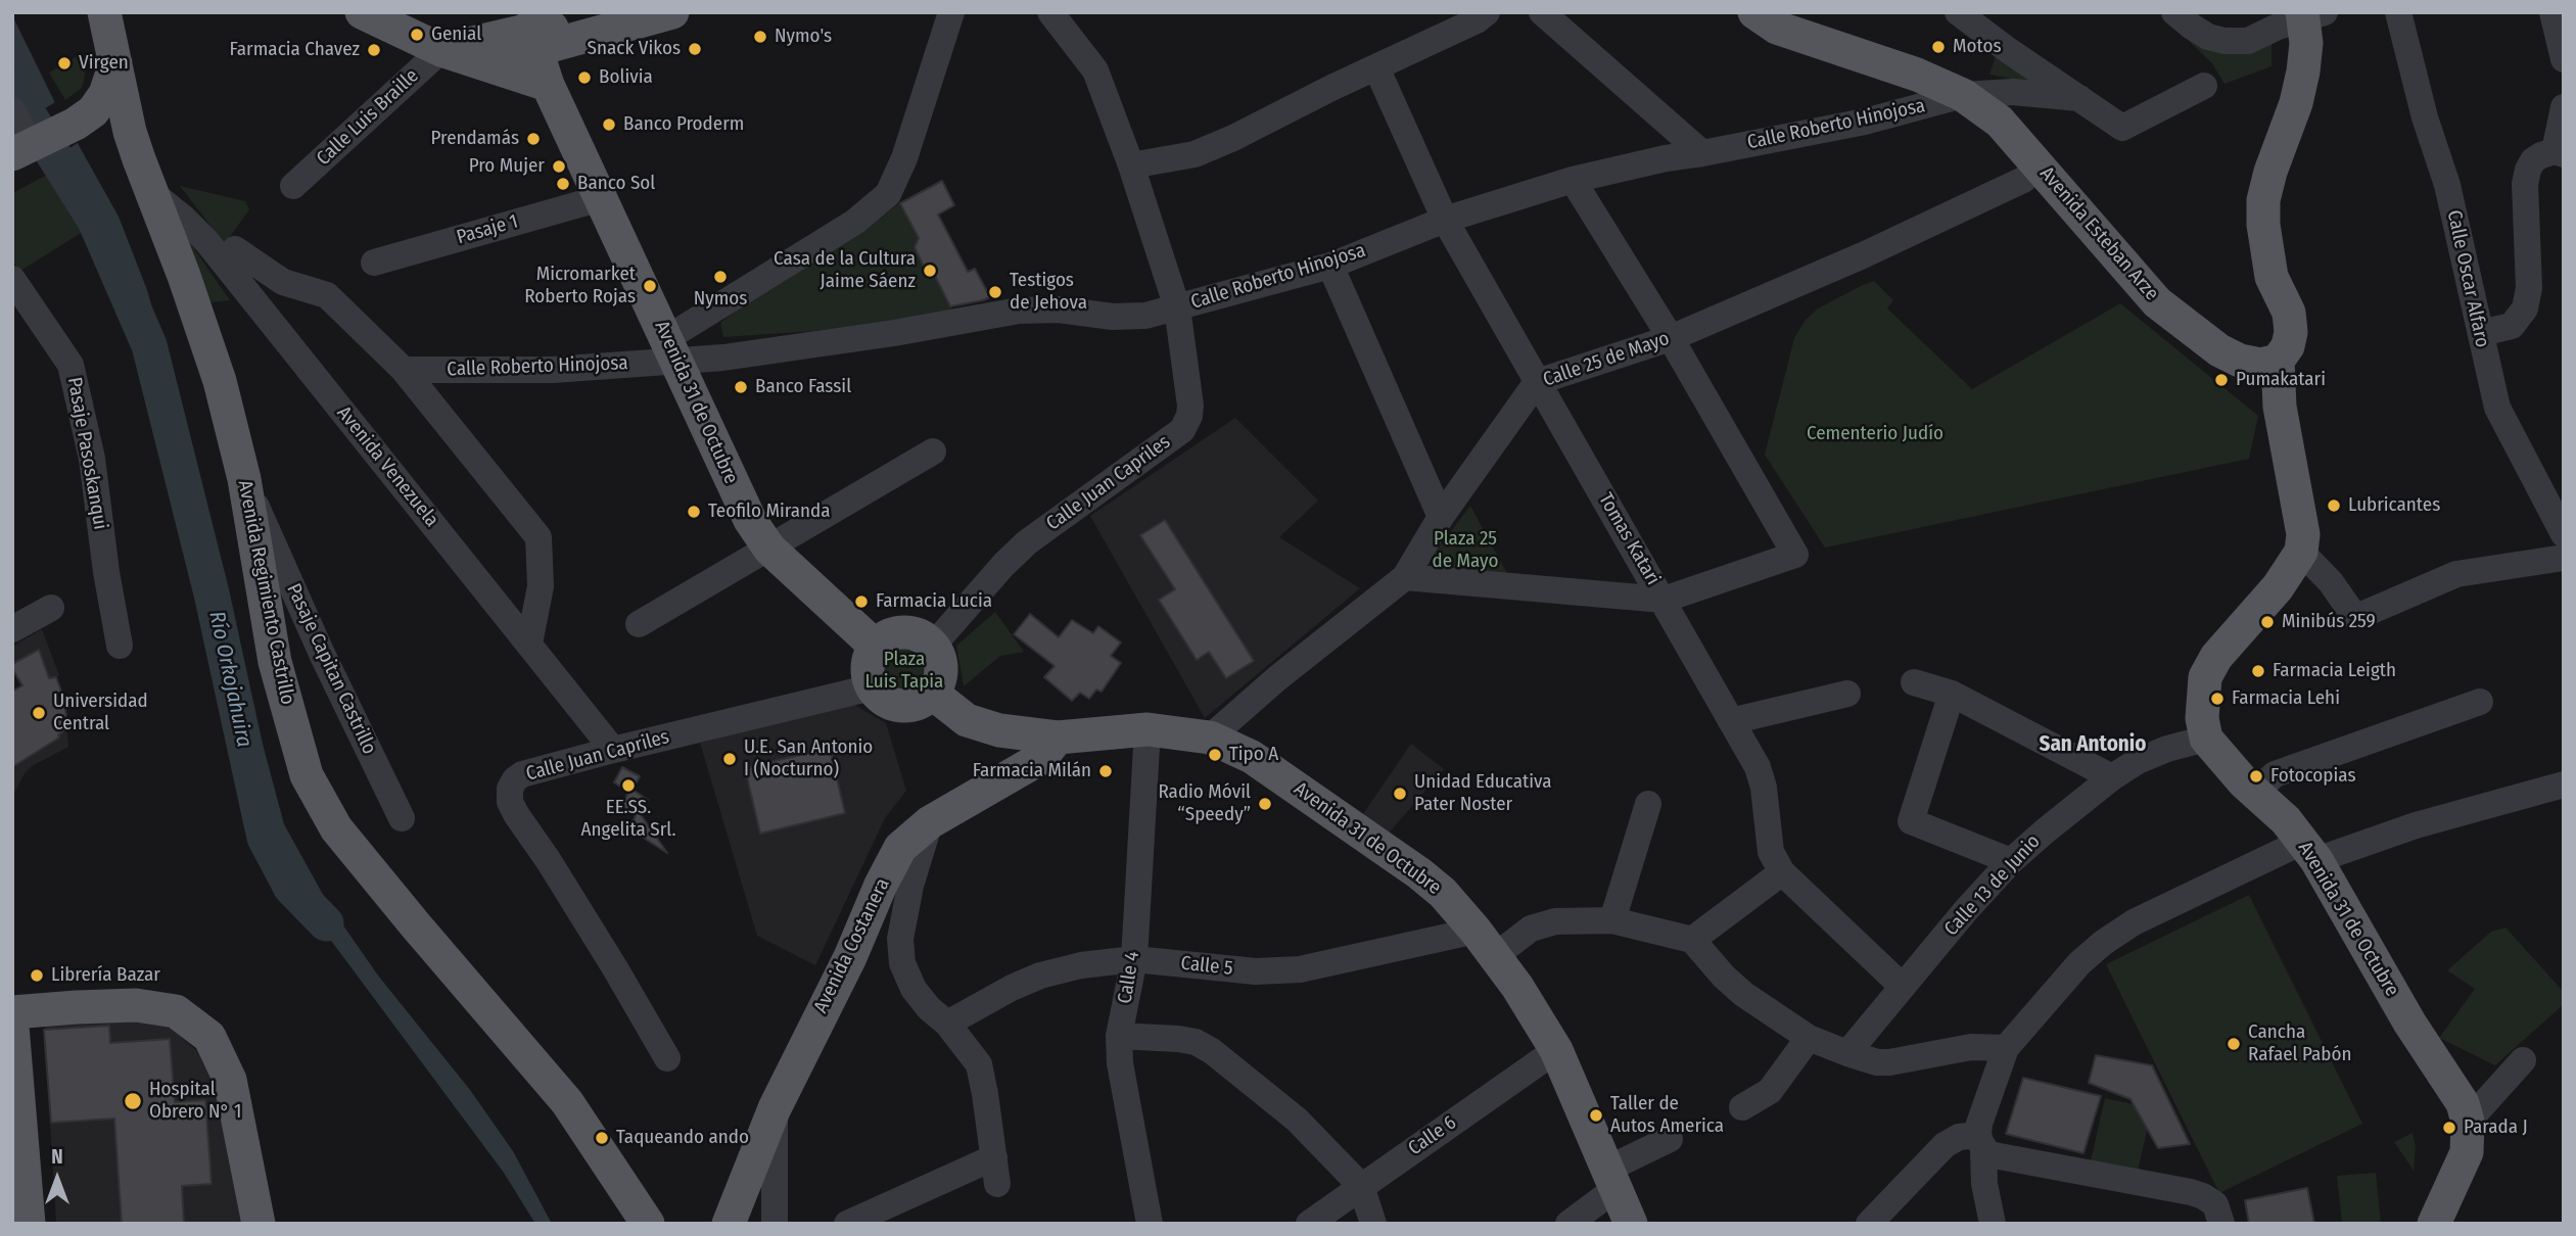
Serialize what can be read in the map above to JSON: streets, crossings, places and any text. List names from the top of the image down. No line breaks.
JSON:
{"streets":{"main road":["Avenida Esteban Arze","Avenida 31 de Octubre","Avenida Regimiento Castrillo","Avenida Costanera"],"street":["Calle Luis Braille","Calle Roberto Hinojosa","Pasaje 1","Calle Oscar Alfaro","Calle 25 de Mayo","Pasaje Pasoskanqui","Avenida Venezuela","Calle Juan Capriles","Tomas Katari","Pasaje Capitan Castrillo","Calle 13 de Junio","Calle 5","Calle 4","Calle 6"]},"crossings":[["Calle Roberto Hinojosa","Avenida Esteban Arze"],["Calle Roberto Hinojosa","Avenida 31 de Octubre"],["Calle Roberto Hinojosa","Calle Juan Capriles"],["Calle Roberto Hinojosa","Tomas Katari"],["Pasaje 1","Avenida 31 de Octubre"],["Avenida Esteban Arze","Calle 25 de Mayo"],["Calle 25 de Mayo","Avenida 31 de Octubre"],["Calle 25 de Mayo","Tomas Katari"],["Avenida 31 de Octubre","Calle Juan Capriles"],["Avenida 31 de Octubre","Calle 13 de Junio"],["Avenida 31 de Octubre","Avenida Costanera"],["Avenida 31 de Octubre","Calle 5"],["Avenida 31 de Octubre","Calle 4"],["Avenida 31 de Octubre","Calle 6"],["Avenida Venezuela","Calle Juan Capriles"],["Avenida Venezuela","Avenida Regimiento Castrillo"],["Tomas Katari","Calle 13 de Junio"],["Avenida Regimiento Castrillo","Pasaje Capitan Castrillo"],["Calle 5","Calle 4"]],"districts":["San Antonio"],"water":["Río Orkojahuira"],"parks":["Cementerio Judío","Plaza 25 de Mayo","Plaza Luis Tapia"],"places":["Genial","Nymo's","Motos","Snack Vikos","Farmacia Chavez","Virgen","Bolivia","Banco Proderm","Prendamás","Pro Mujer","Banco Sol","Casa de la Cultura Jaime Sáenz","Nymos","Micromarket Roberto Rojas","Testigos de Jehova","Pumakatari","Banco Fassil","Lubricantes","Teofilo Miranda","Farmacia Lucia","Minibús 259","Farmacia Leigth","Farmacia Lehi","Universidad Central","Tipo A","U.E. San Antonio I (Nocturno)","Farmacia Milán","Fotocopias","EE.SS. Angelita Srl.","Unidad Educativa Pater Noster","Radio Móvil “Speedy”","Librería Bazar","Cancha Rafael Pabón","Hospital Obrero N° 1","Taller de Autos America","Parada J","Taqueando ando"],"north":"top"}
